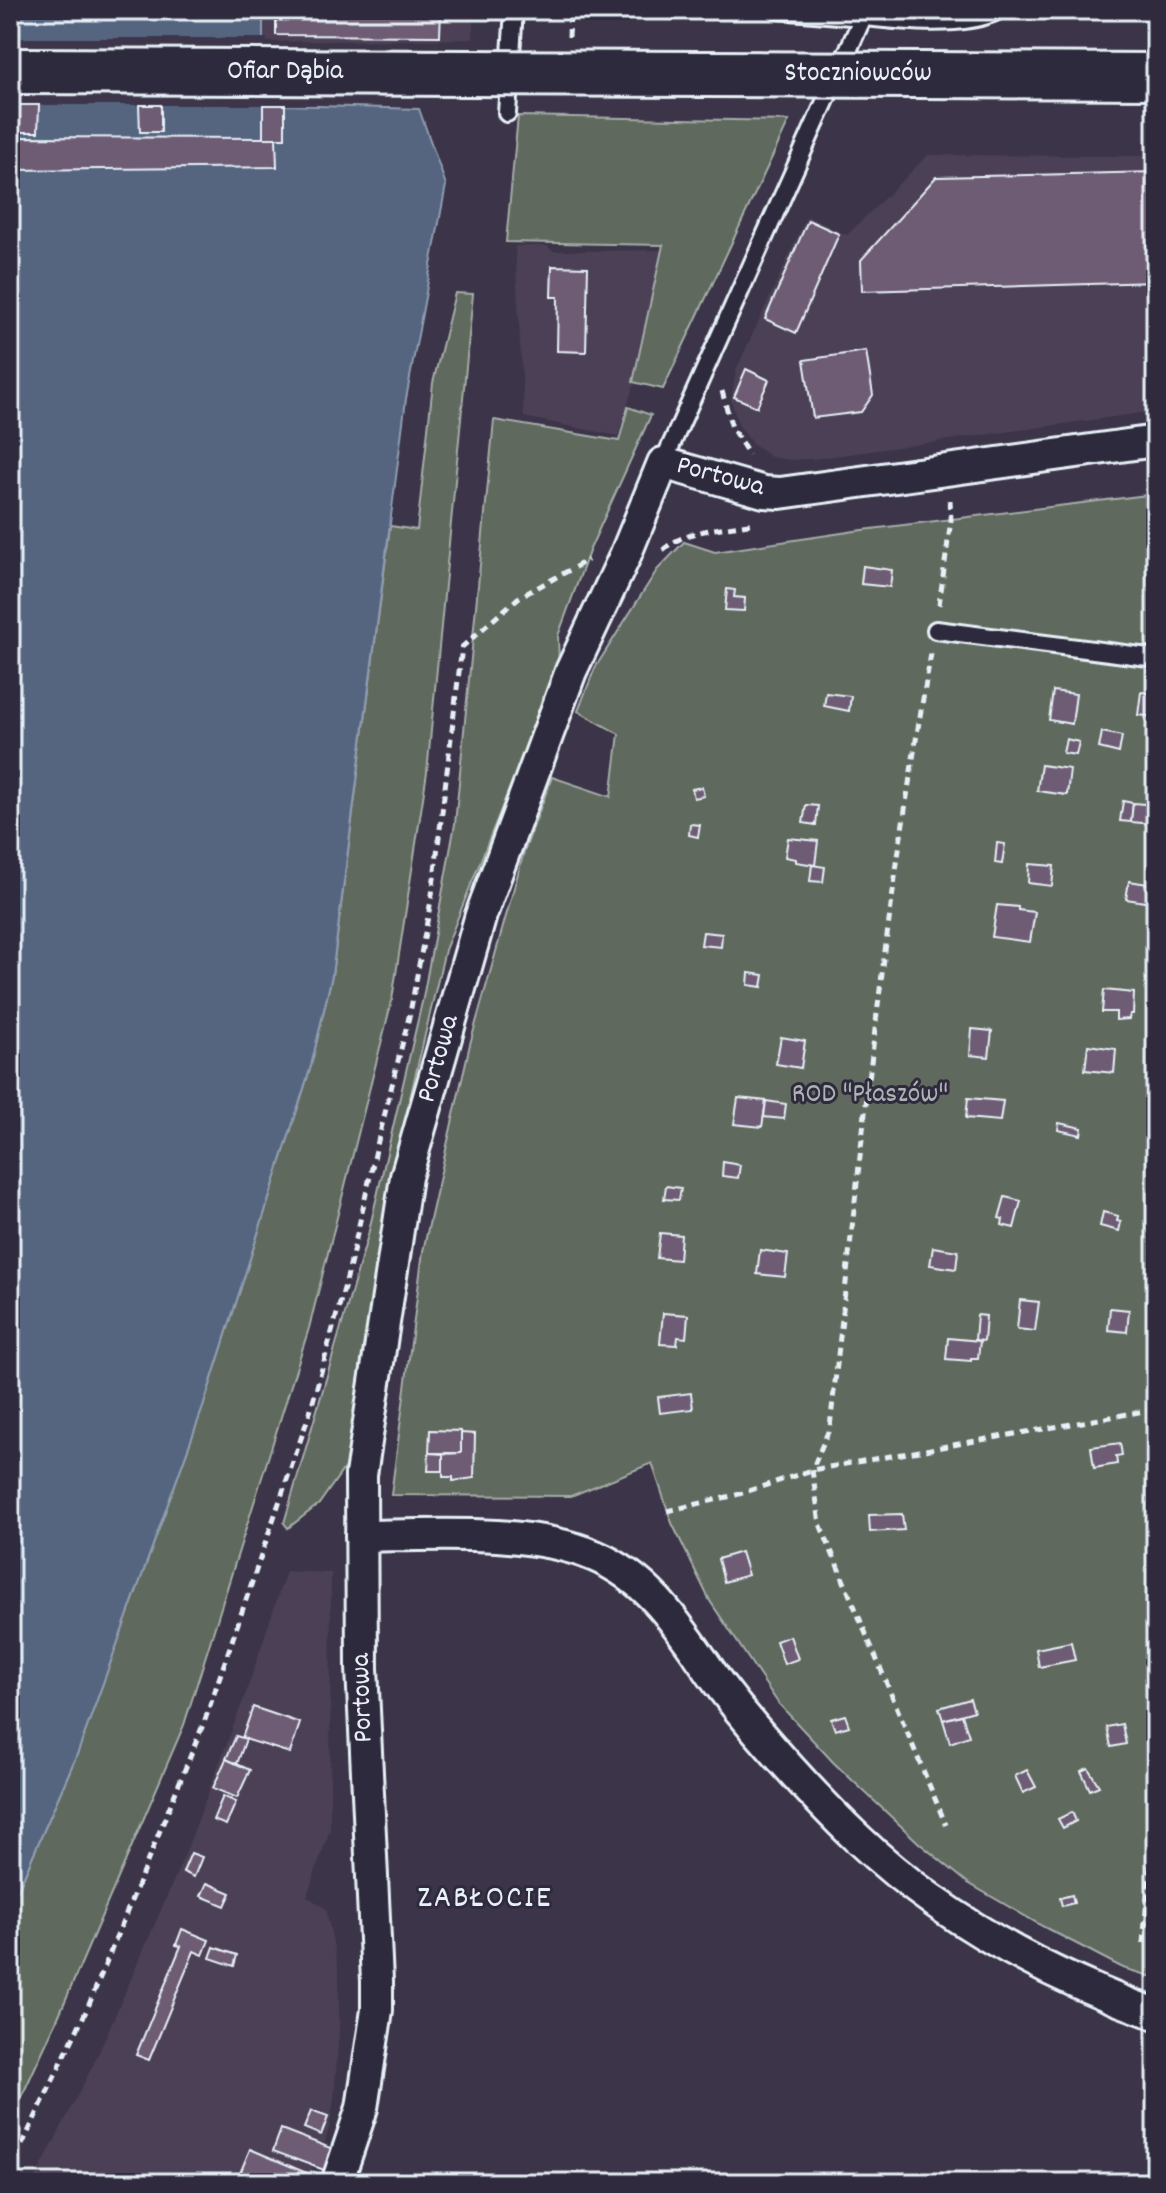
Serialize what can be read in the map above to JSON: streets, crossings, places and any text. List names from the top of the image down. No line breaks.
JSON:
{"streets":{"street":["Ofiar Dąbia","Stoczniowców","Portowa"]},"crossings":[["Ofiar Dąbia","Stoczniowców"]],"districts":["ZABŁOCIE"],"parks":["ROD \"Płaszów\""]}
